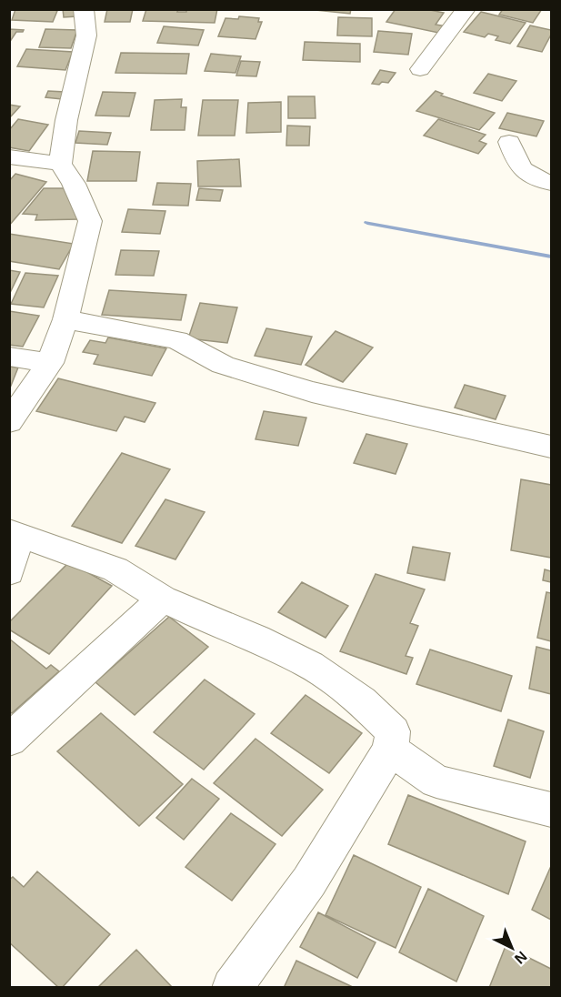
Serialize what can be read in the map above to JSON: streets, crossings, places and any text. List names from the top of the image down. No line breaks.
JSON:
{"north":"bottom right"}
